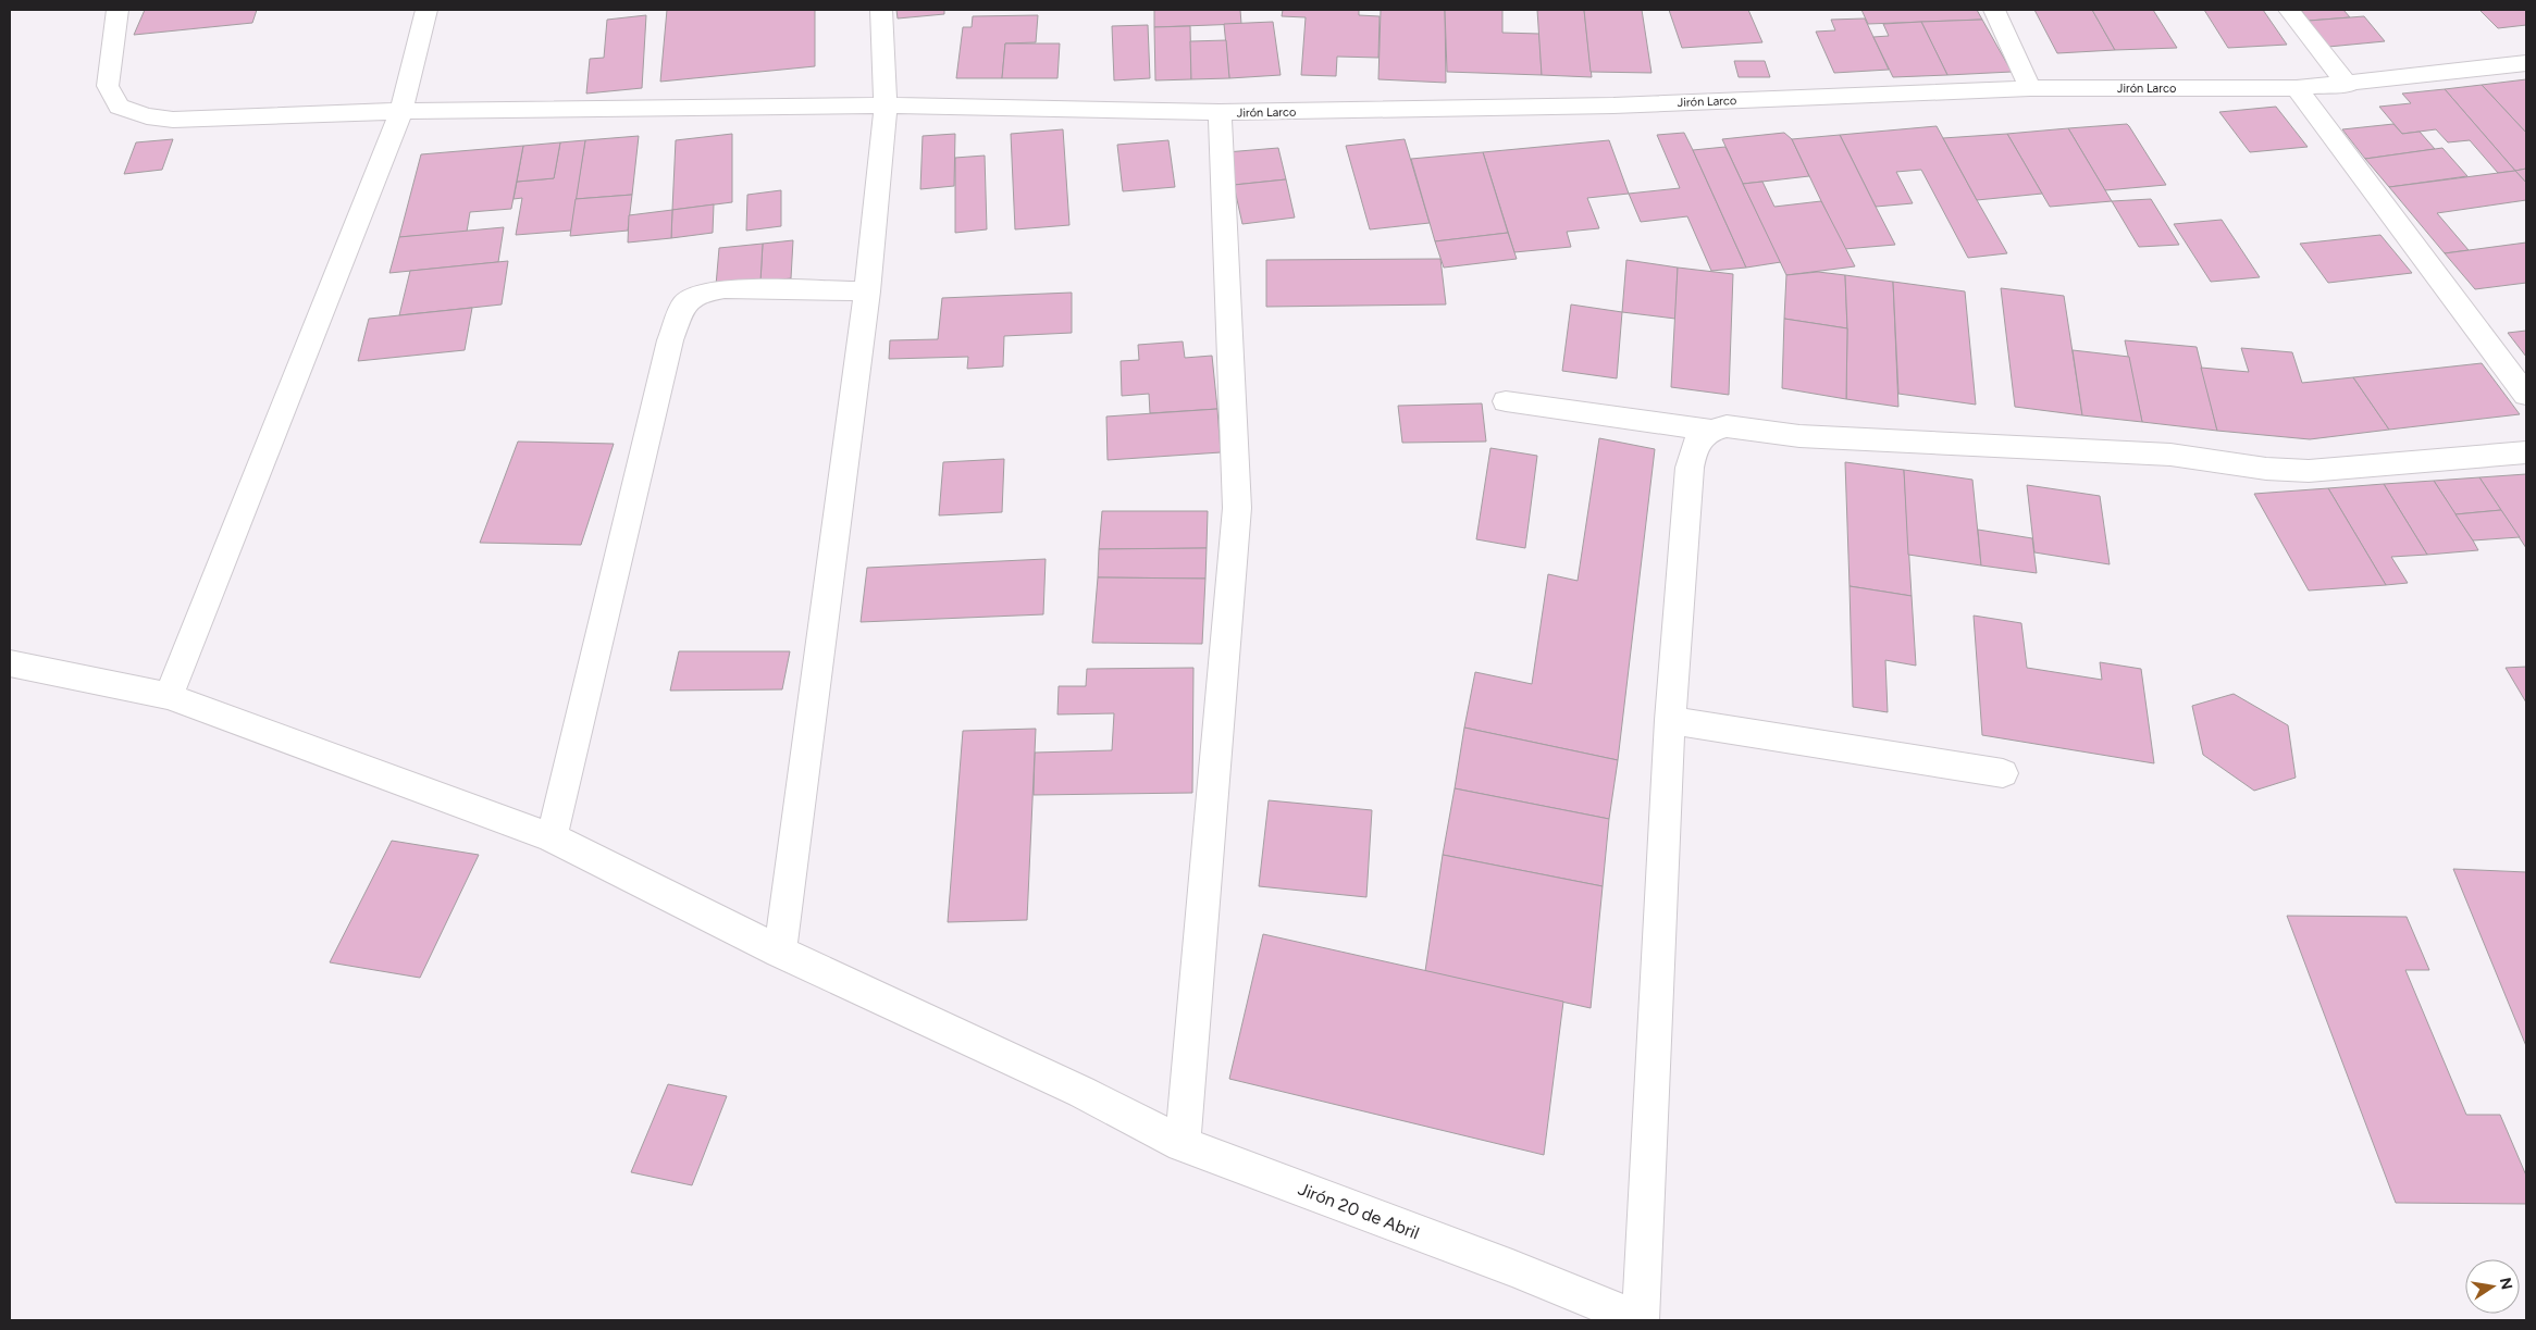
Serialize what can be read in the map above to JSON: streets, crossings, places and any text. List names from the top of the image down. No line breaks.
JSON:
{"streets":{"street":["Jirón Larco","Jirón 20 de Abril"]},"north":"right"}
